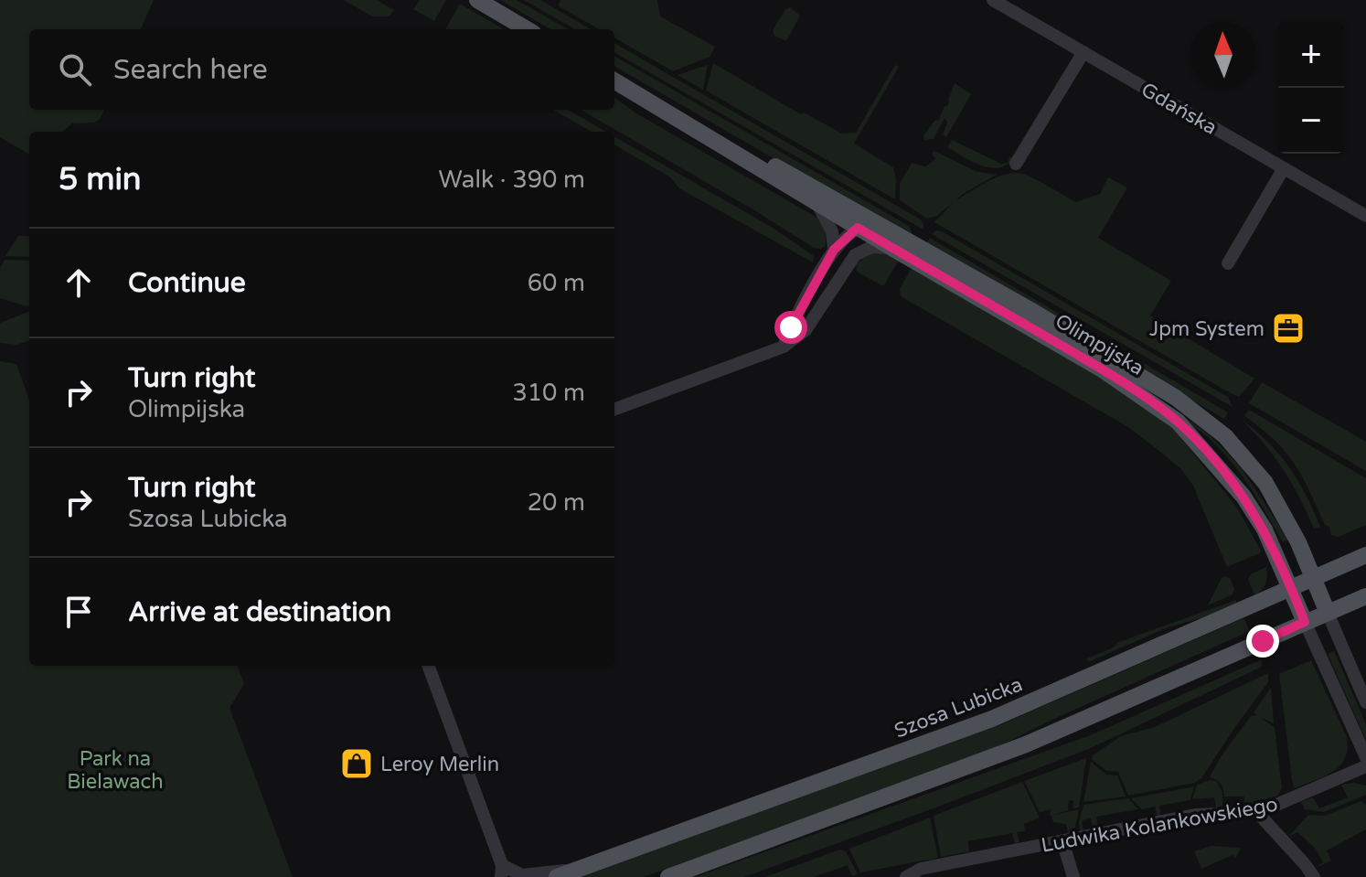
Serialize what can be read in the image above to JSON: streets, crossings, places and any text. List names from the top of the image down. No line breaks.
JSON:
{"streets":{"main road":["Olimpijska","Szosa Lubicka"],"street":["Gdańska","Ludwika Kolankowskiego"]},"crossings":[["Olimpijska","Szosa Lubicka"]],"parks":["Park na Bielawach"],"places":{"office":["Jpm System"],"shop":["Leroy Merlin"]},"north":"top","page":{"map_buttons":["+","−"],"search":"Search here","heading":["5 min","Walk · 390 m"],"list":[["Continue","60 m"],["Turn right","Olimpijska","310 m"],["Turn right","Szosa Lubicka","20 m"],"Arrive at destination"]}}
